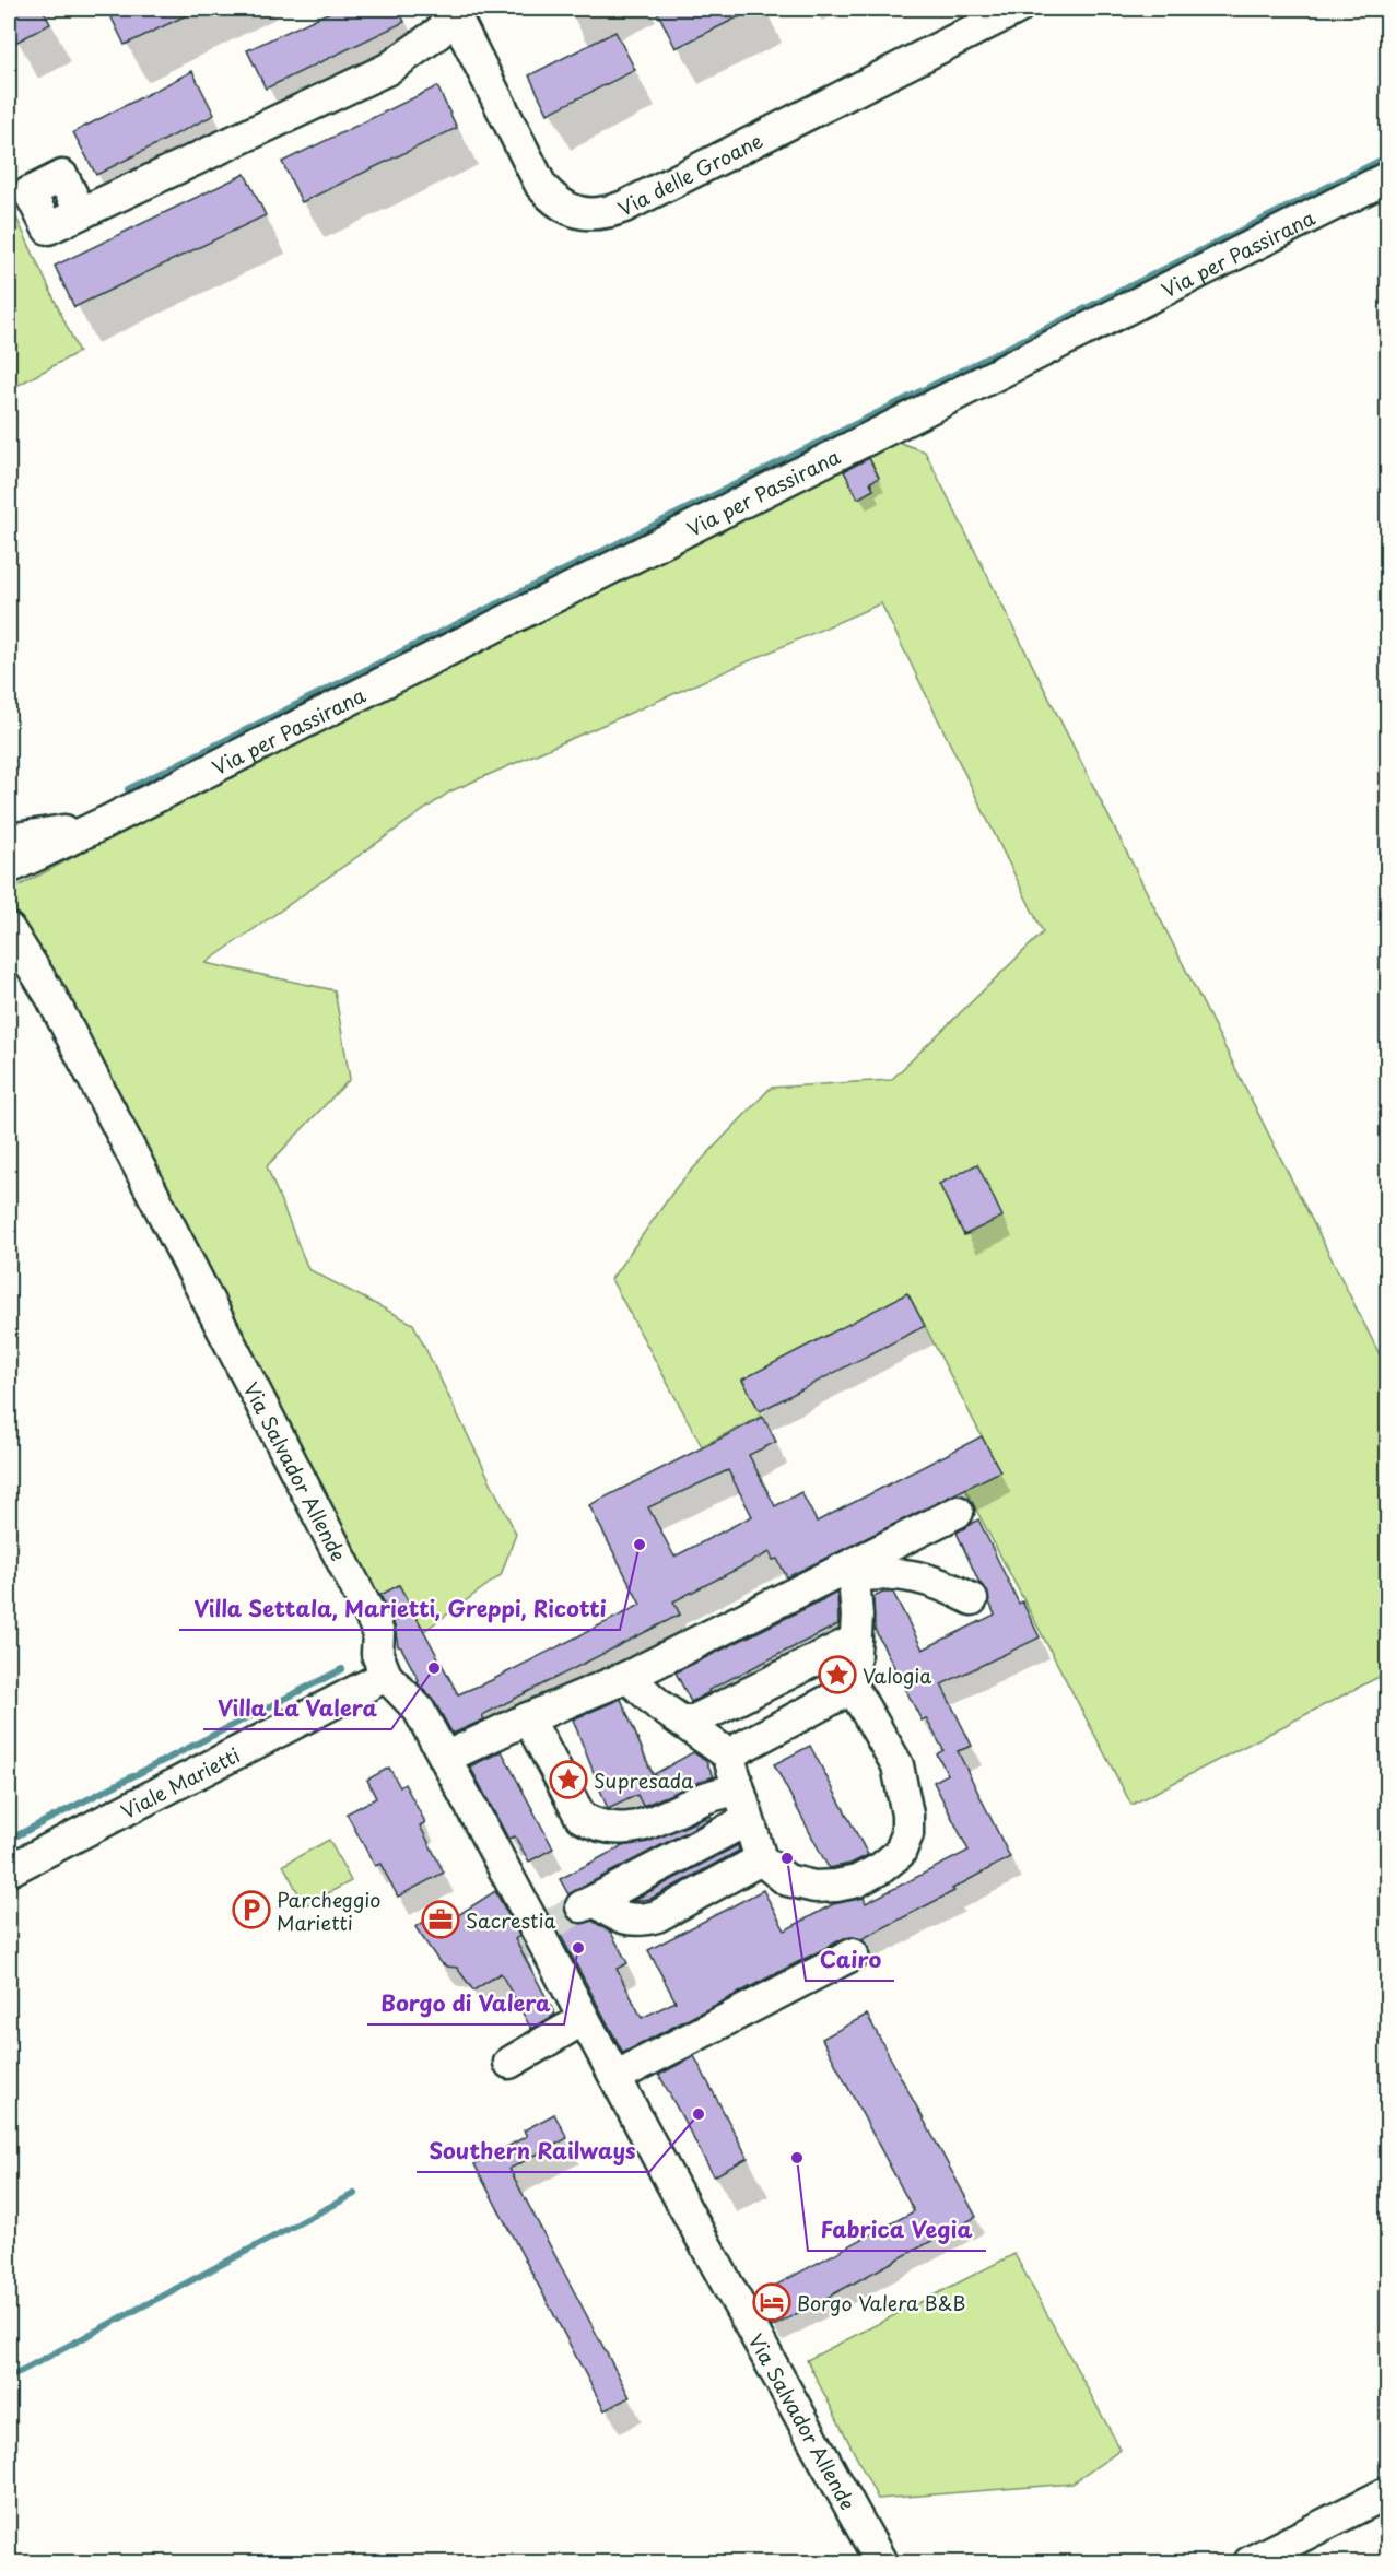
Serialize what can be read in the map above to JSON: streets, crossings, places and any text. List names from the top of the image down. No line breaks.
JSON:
{"streets":{"street":["Via delle Groane","Via per Passirana","Via Salvador Allende","Viale Marietti"]},"crossings":[["Via Salvador Allende","Viale Marietti"]],"places":{"other":["Villa Settala, Marietti, Greppi, Ricotti","Villa La Valera","Cairo","Borgo di Valera","Southern Railways","Fabrica Vegia"],"place":["Valogia","Supresada"],"parking":["Parcheggio Marietti"],"office":["Sacrestia"],"hotel":["Borgo Valera B&B"]}}
